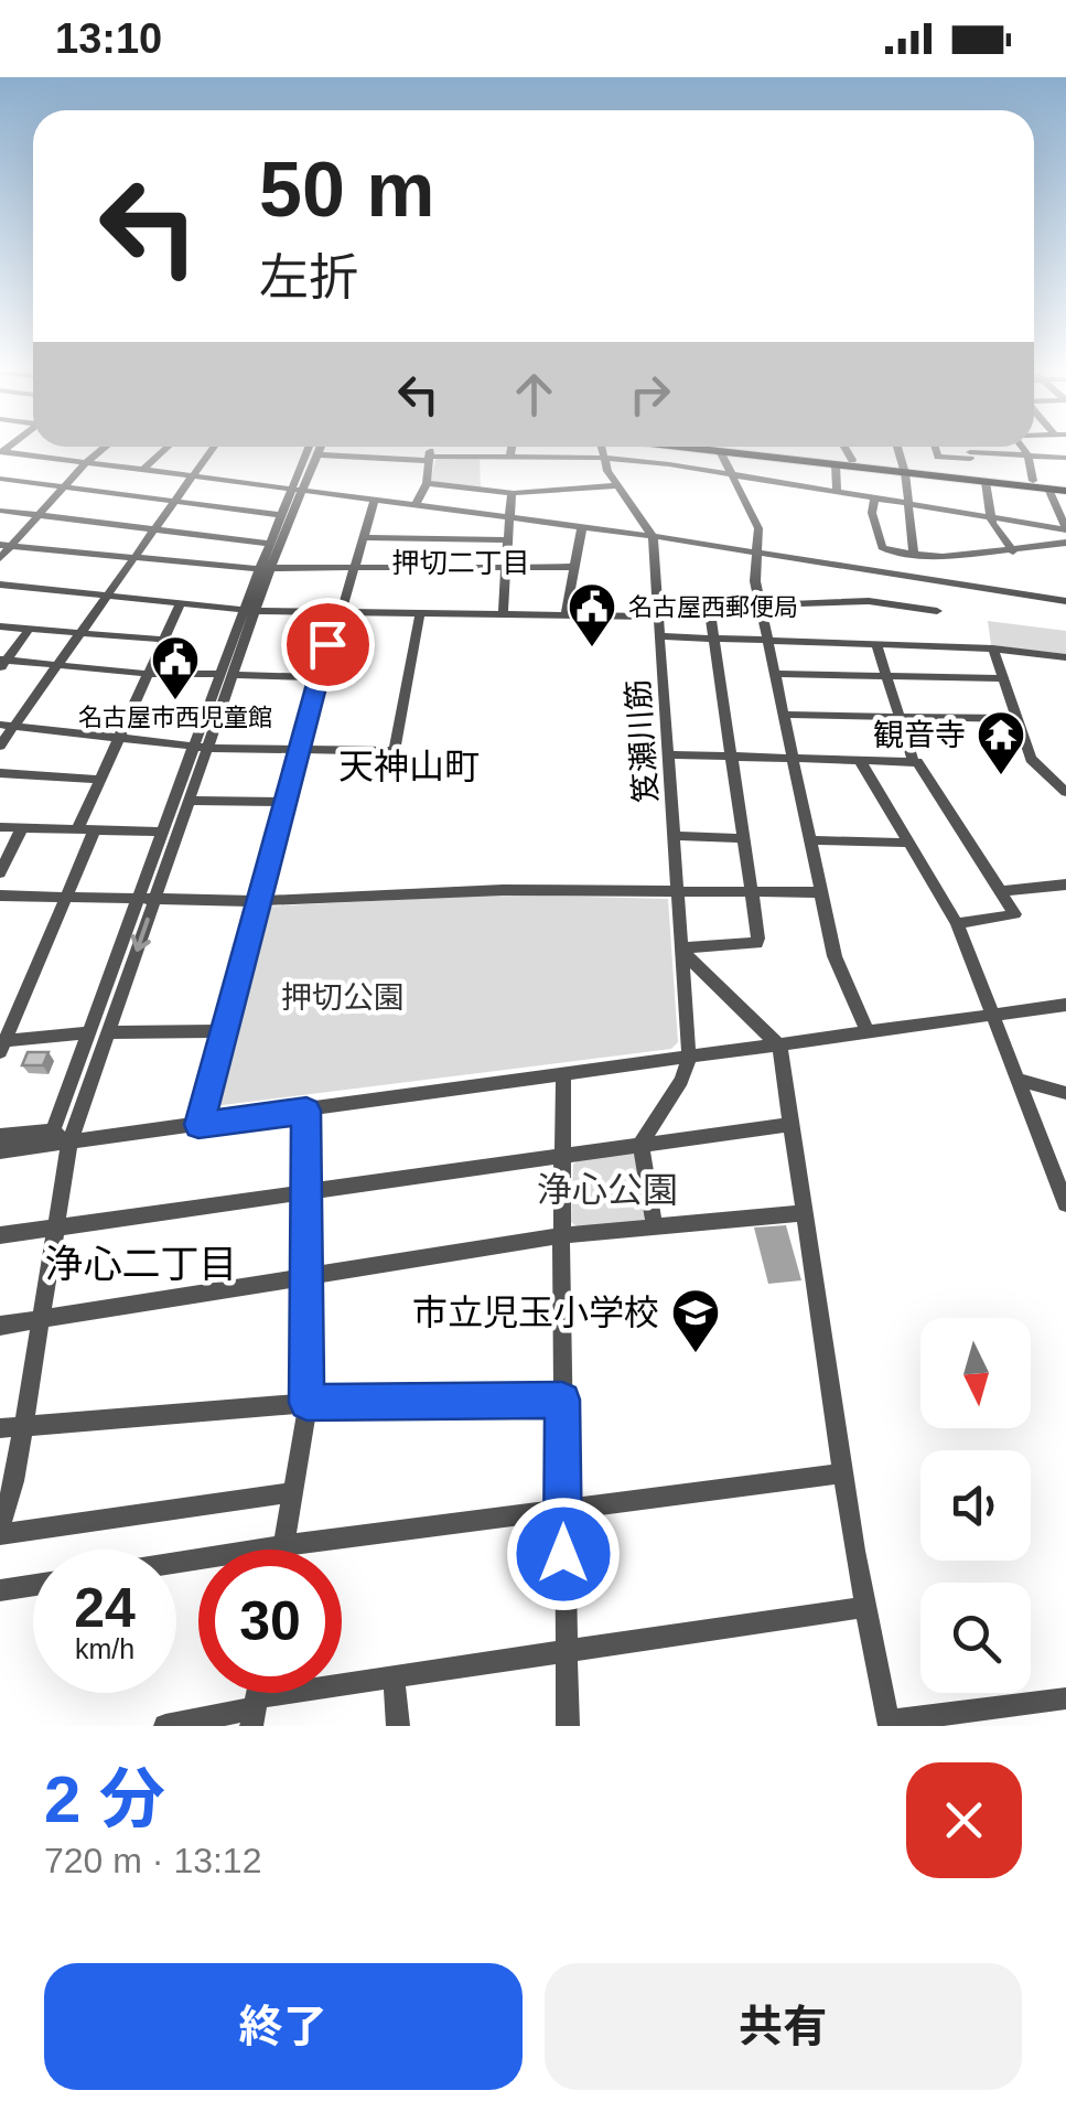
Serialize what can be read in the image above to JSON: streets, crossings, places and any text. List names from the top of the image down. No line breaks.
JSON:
{"streets":{"street":["笈瀬川筋"]},"districts":["押切二丁目","天神山町","浄心二丁目"],"parks":["押切公園","浄心公園"],"places":{"public building":["名古屋西郵便局","名古屋市西児童館"],"temple":["観音寺"],"school or university":["市立児玉小学校"]},"north":"bottom","page":{"status":"13:10","turn":["50 m","左折"],"speed":"24 km/h","limit":"30","heading":["2 分","720 m · 13:12"],"buttons":["終了","共有"]}}
